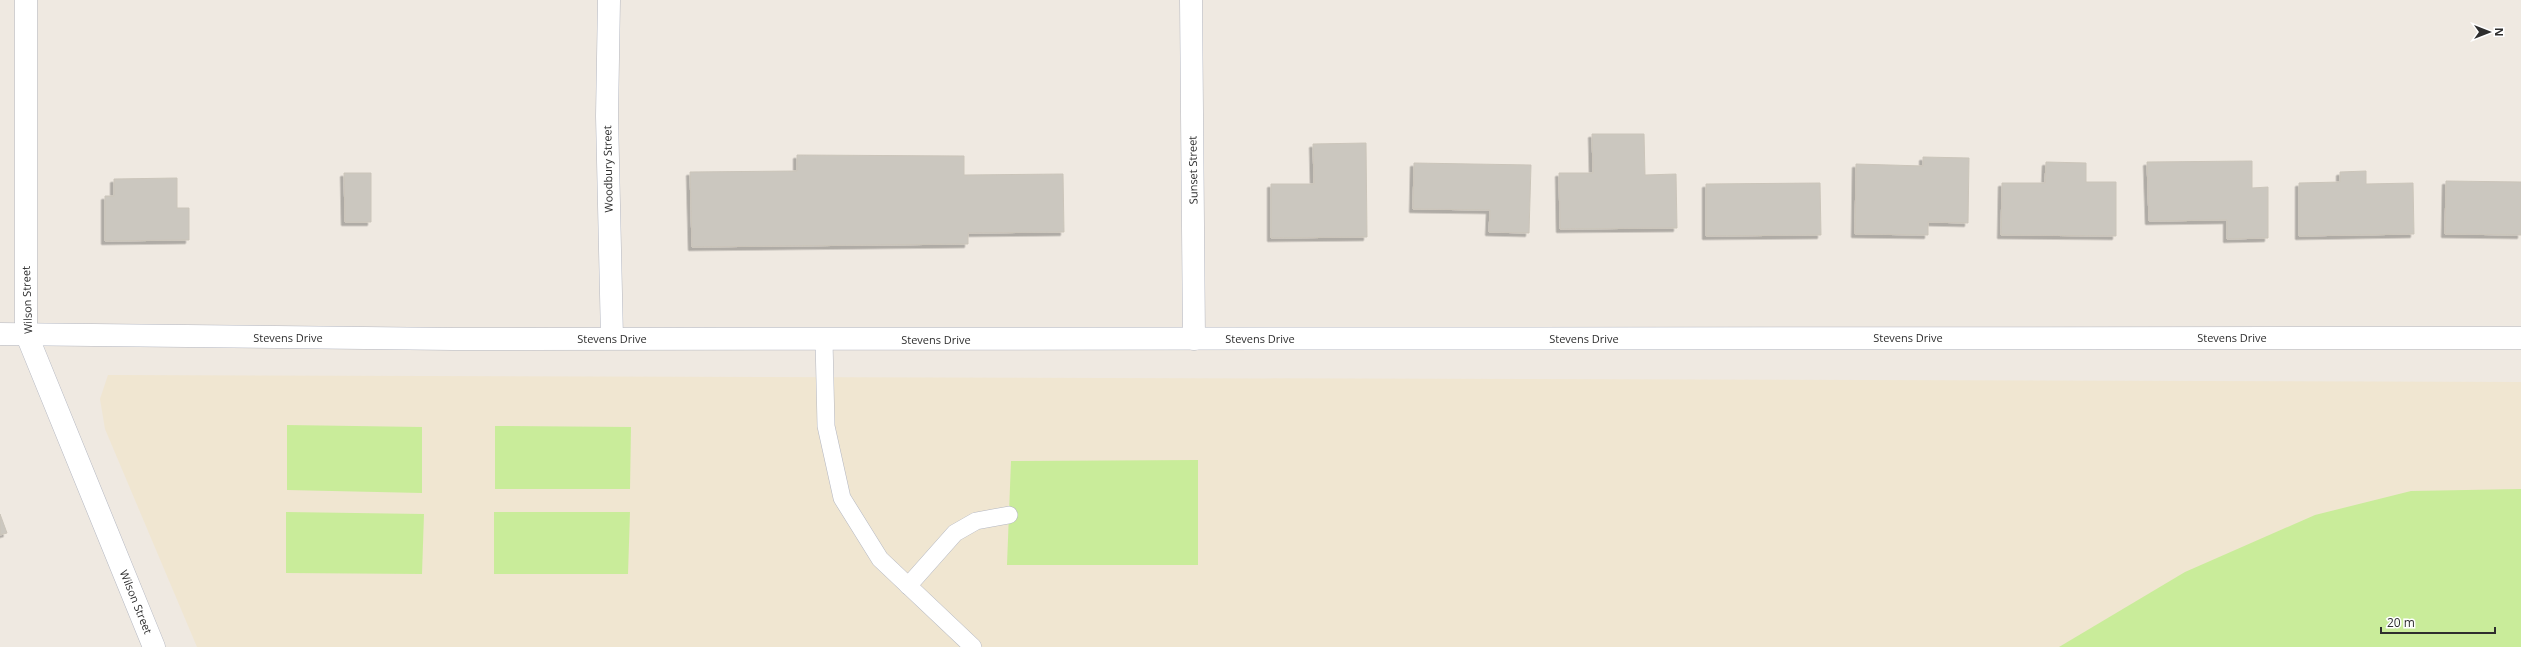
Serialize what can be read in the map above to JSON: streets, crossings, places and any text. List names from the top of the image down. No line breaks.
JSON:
{"streets":{"street":["Woodbury Street","Sunset Street","Wilson Street","Stevens Drive"]},"crossings":[["Woodbury Street","Stevens Drive"],["Sunset Street","Stevens Drive"],["Wilson Street","Stevens Drive"]],"scale_bar":"20 m","north":"right"}
